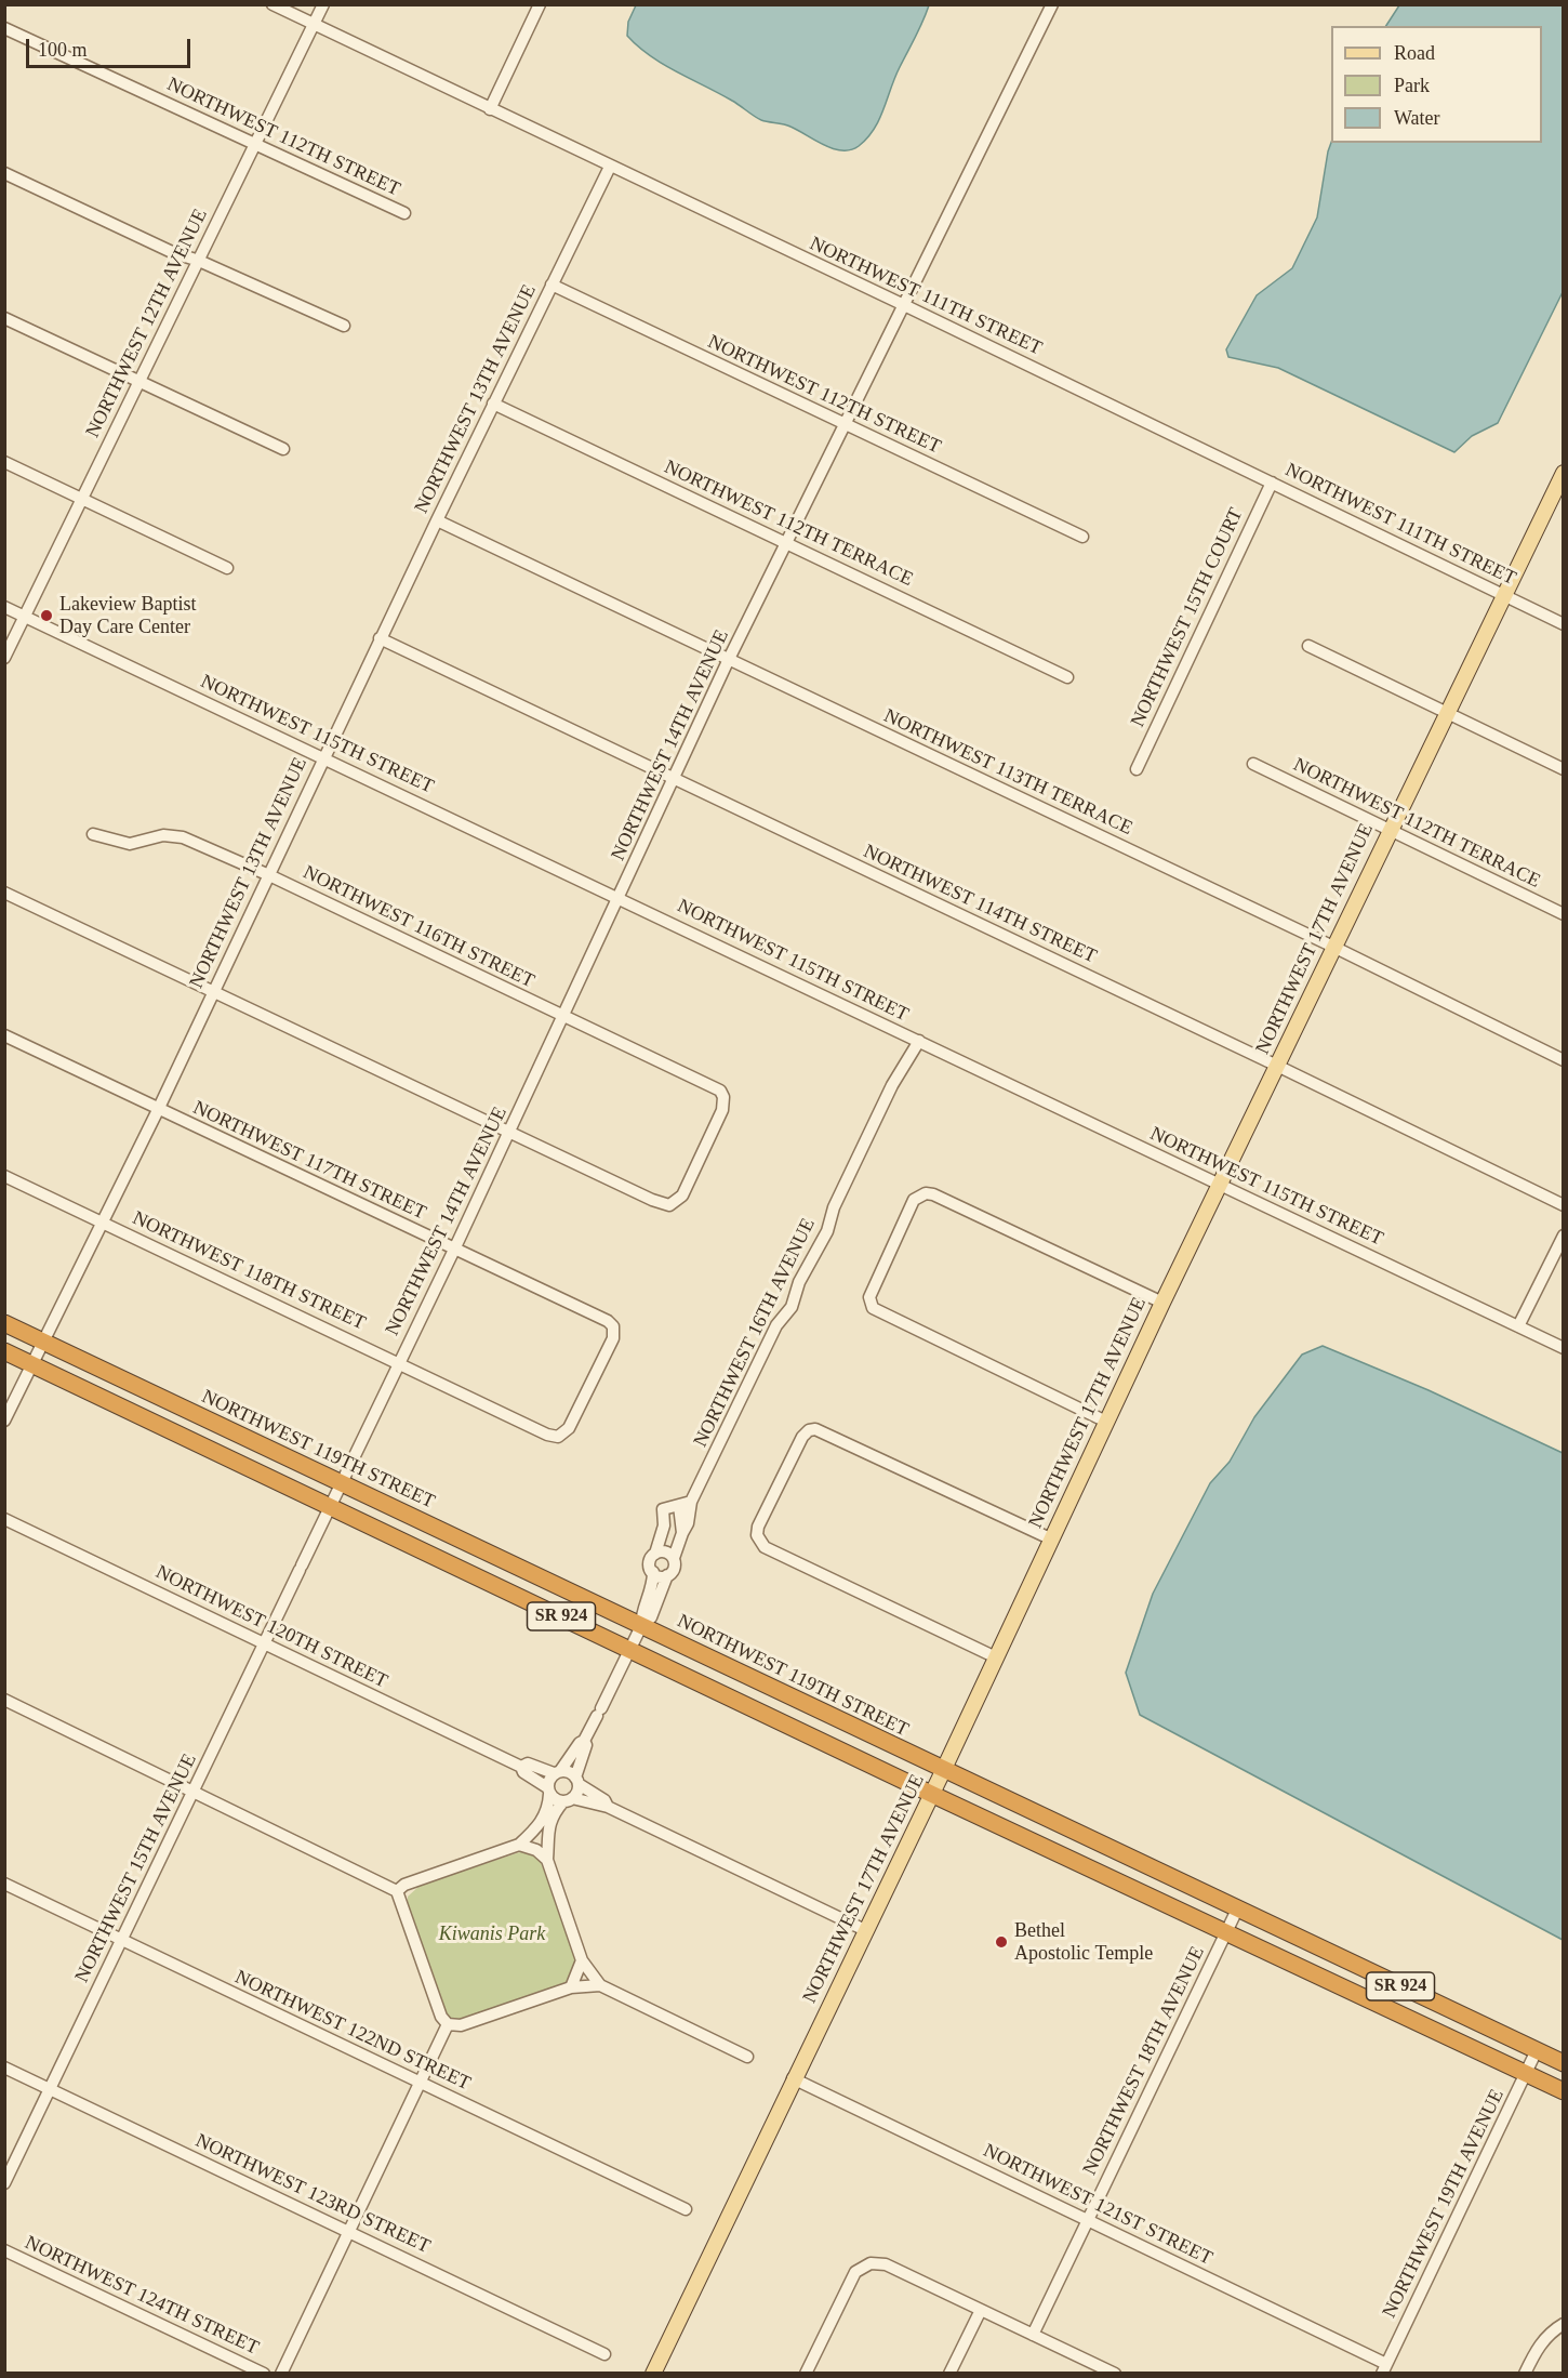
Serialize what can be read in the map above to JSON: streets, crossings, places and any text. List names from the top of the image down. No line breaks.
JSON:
{"streets":{"highway":["NORTHWEST 119TH STREET","SR 924"],"main road":["NORTHWEST 17TH AVENUE"],"street":["NORTHWEST 112TH STREET","NORTHWEST 111TH STREET","NORTHWEST 12TH AVENUE","NORTHWEST 13TH AVENUE","NORTHWEST 112TH TERRACE","NORTHWEST 15TH COURT","NORTHWEST 115TH STREET","NORTHWEST 14TH AVENUE","NORTHWEST 113TH TERRACE","NORTHWEST 114TH STREET","NORTHWEST 116TH STREET","NORTHWEST 117TH STREET","NORTHWEST 118TH STREET","NORTHWEST 16TH AVENUE","NORTHWEST 120TH STREET","NORTHWEST 15TH AVENUE","NORTHWEST 122ND STREET","NORTHWEST 18TH AVENUE","NORTHWEST 123RD STREET","NORTHWEST 19TH AVENUE","NORTHWEST 121ST STREET","NORTHWEST 124TH STREET"]},"crossings":[["NORTHWEST 112TH STREET","NORTHWEST 12TH AVENUE"],["NORTHWEST 112TH STREET","NORTHWEST 13TH AVENUE"],["NORTHWEST 112TH STREET","NORTHWEST 14TH AVENUE"],["NORTHWEST 111TH STREET","NORTHWEST 12TH AVENUE"],["NORTHWEST 111TH STREET","NORTHWEST 13TH AVENUE"],["NORTHWEST 111TH STREET","NORTHWEST 15TH COURT"],["NORTHWEST 111TH STREET","NORTHWEST 14TH AVENUE"],["NORTHWEST 111TH STREET","NORTHWEST 17TH AVENUE"],["NORTHWEST 12TH AVENUE","NORTHWEST 115TH STREET"],["NORTHWEST 13TH AVENUE","NORTHWEST 112TH TERRACE"],["NORTHWEST 13TH AVENUE","NORTHWEST 115TH STREET"],["NORTHWEST 13TH AVENUE","NORTHWEST 113TH TERRACE"],["NORTHWEST 13TH AVENUE","NORTHWEST 114TH STREET"],["NORTHWEST 13TH AVENUE","NORTHWEST 116TH STREET"],["NORTHWEST 13TH AVENUE","NORTHWEST 117TH STREET"],["NORTHWEST 13TH AVENUE","NORTHWEST 118TH STREET"],["NORTHWEST 13TH AVENUE","NORTHWEST 119TH STREET"],["NORTHWEST 13TH AVENUE","SR 924"],["NORTHWEST 112TH TERRACE","NORTHWEST 14TH AVENUE"],["NORTHWEST 112TH TERRACE","NORTHWEST 17TH AVENUE"],["NORTHWEST 115TH STREET","NORTHWEST 14TH AVENUE"],["NORTHWEST 115TH STREET","NORTHWEST 17TH AVENUE"],["NORTHWEST 115TH STREET","NORTHWEST 16TH AVENUE"],["NORTHWEST 14TH AVENUE","NORTHWEST 113TH TERRACE"],["NORTHWEST 14TH AVENUE","NORTHWEST 114TH STREET"],["NORTHWEST 14TH AVENUE","NORTHWEST 116TH STREET"],["NORTHWEST 14TH AVENUE","NORTHWEST 117TH STREET"],["NORTHWEST 14TH AVENUE","NORTHWEST 118TH STREET"],["NORTHWEST 14TH AVENUE","NORTHWEST 119TH STREET"],["NORTHWEST 14TH AVENUE","SR 924"],["NORTHWEST 14TH AVENUE","NORTHWEST 15TH AVENUE"],["NORTHWEST 113TH TERRACE","NORTHWEST 17TH AVENUE"],["NORTHWEST 114TH STREET","NORTHWEST 17TH AVENUE"],["NORTHWEST 17TH AVENUE","NORTHWEST 119TH STREET"],["NORTHWEST 17TH AVENUE","SR 924"],["NORTHWEST 17TH AVENUE","NORTHWEST 120TH STREET"],["NORTHWEST 17TH AVENUE","NORTHWEST 121ST STREET"],["NORTHWEST 117TH STREET","NORTHWEST 118TH STREET"],["NORTHWEST 16TH AVENUE","NORTHWEST 119TH STREET"],["NORTHWEST 16TH AVENUE","SR 924"],["NORTHWEST 119TH STREET","NORTHWEST 18TH AVENUE"],["NORTHWEST 119TH STREET","NORTHWEST 19TH AVENUE"],["SR 924","NORTHWEST 15TH AVENUE"],["SR 924","NORTHWEST 18TH AVENUE"],["SR 924","NORTHWEST 19TH AVENUE"],["NORTHWEST 120TH STREET","NORTHWEST 15TH AVENUE"],["NORTHWEST 15TH AVENUE","NORTHWEST 122ND STREET"],["NORTHWEST 15TH AVENUE","NORTHWEST 123RD STREET"],["NORTHWEST 18TH AVENUE","NORTHWEST 121ST STREET"],["NORTHWEST 19TH AVENUE","NORTHWEST 121ST STREET"]],"parks":["Kiwanis Park"],"places":["Lakeview Baptist Day Care Center","Bethel Apostolic Temple"],"legend":["Road","Park","Water"],"scale_bar":"100 m"}
